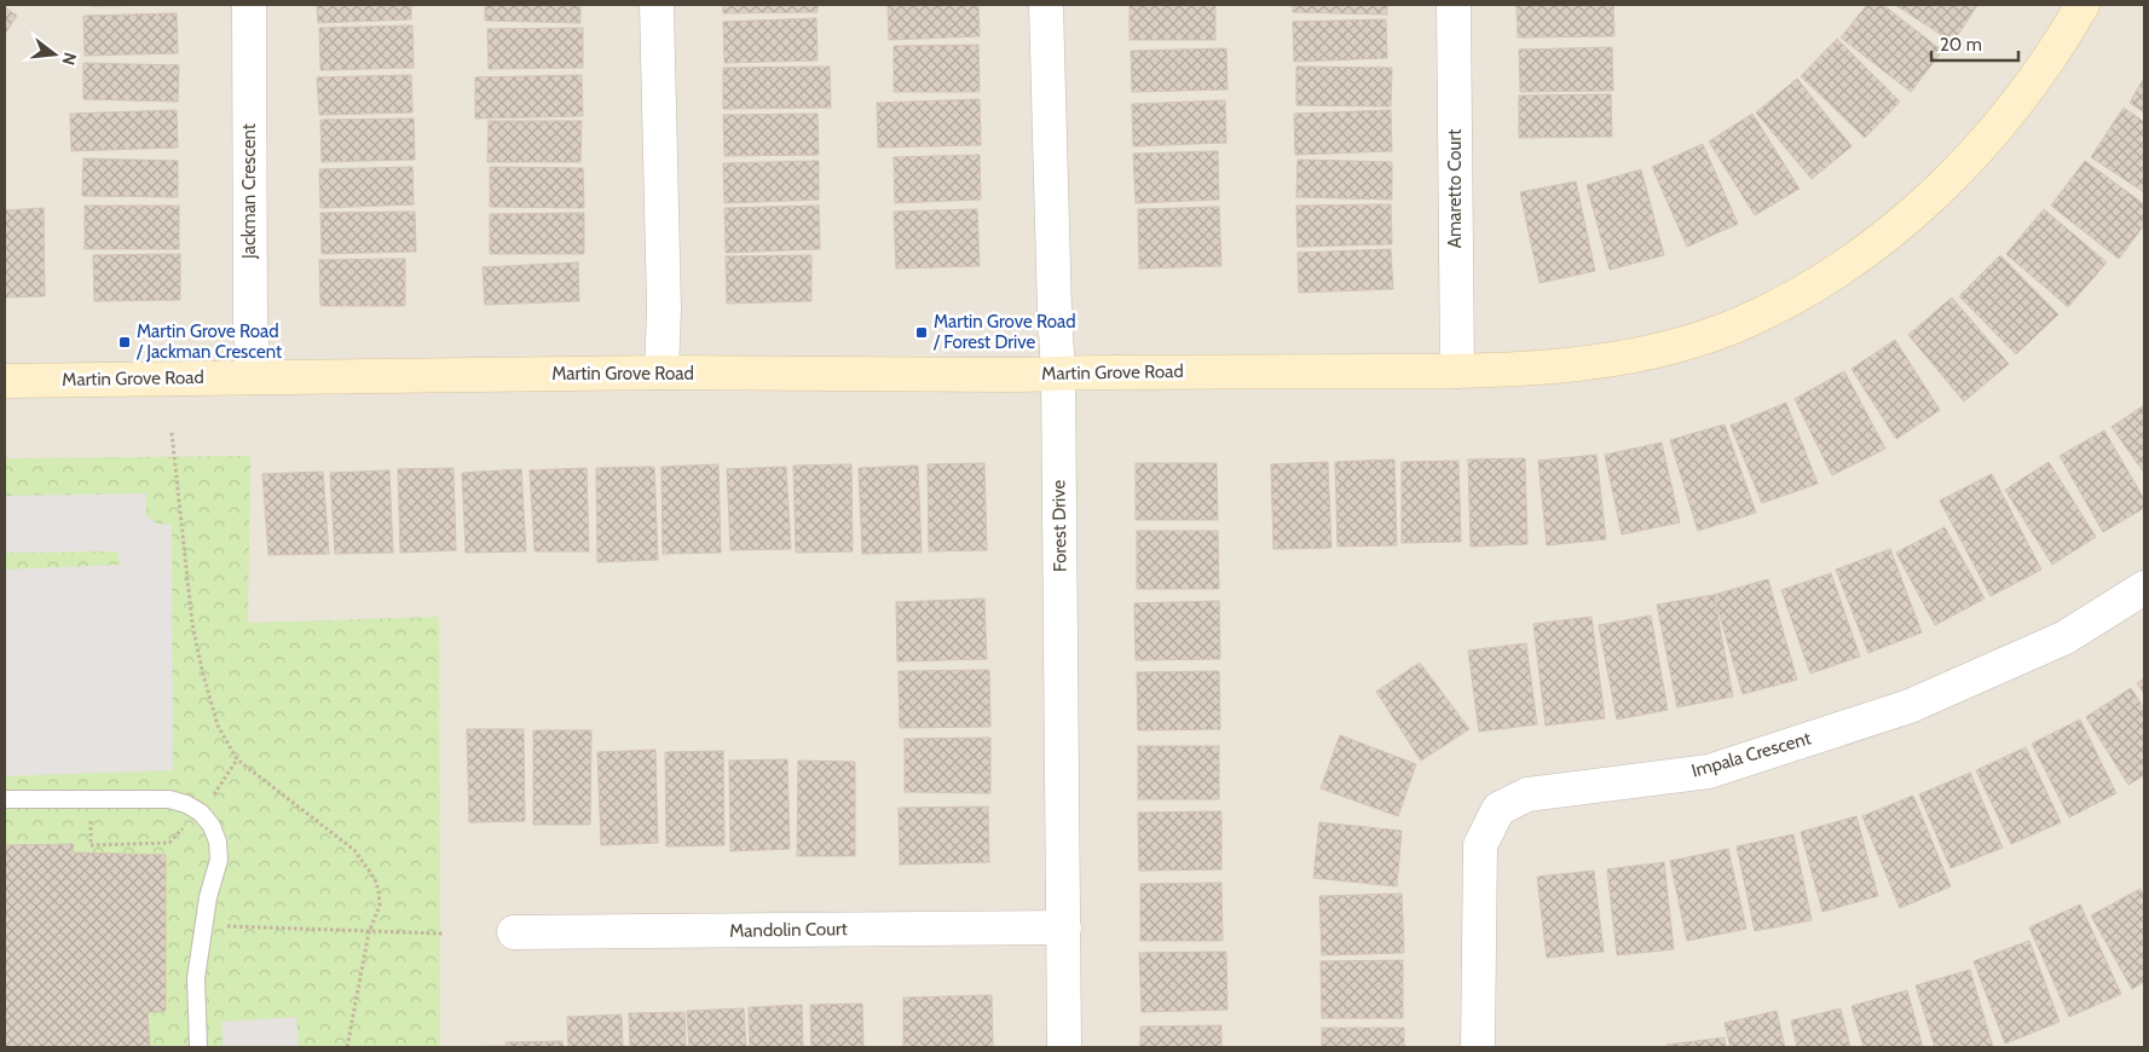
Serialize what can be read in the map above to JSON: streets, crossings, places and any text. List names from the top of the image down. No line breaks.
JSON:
{"streets":{"street":["Amaretto Court","Jackman Crescent","Martin Grove Road","Forest Drive","Impala Crescent","Mandolin Court"]},"crossings":[["Amaretto Court","Martin Grove Road"],["Jackman Crescent","Martin Grove Road"],["Martin Grove Road","Forest Drive"],["Forest Drive","Mandolin Court"]],"places":{"transit":["Martin Grove Road / Forest Drive","Martin Grove Road / Jackman Crescent"]},"scale_bar":"20 m","north":"right"}
